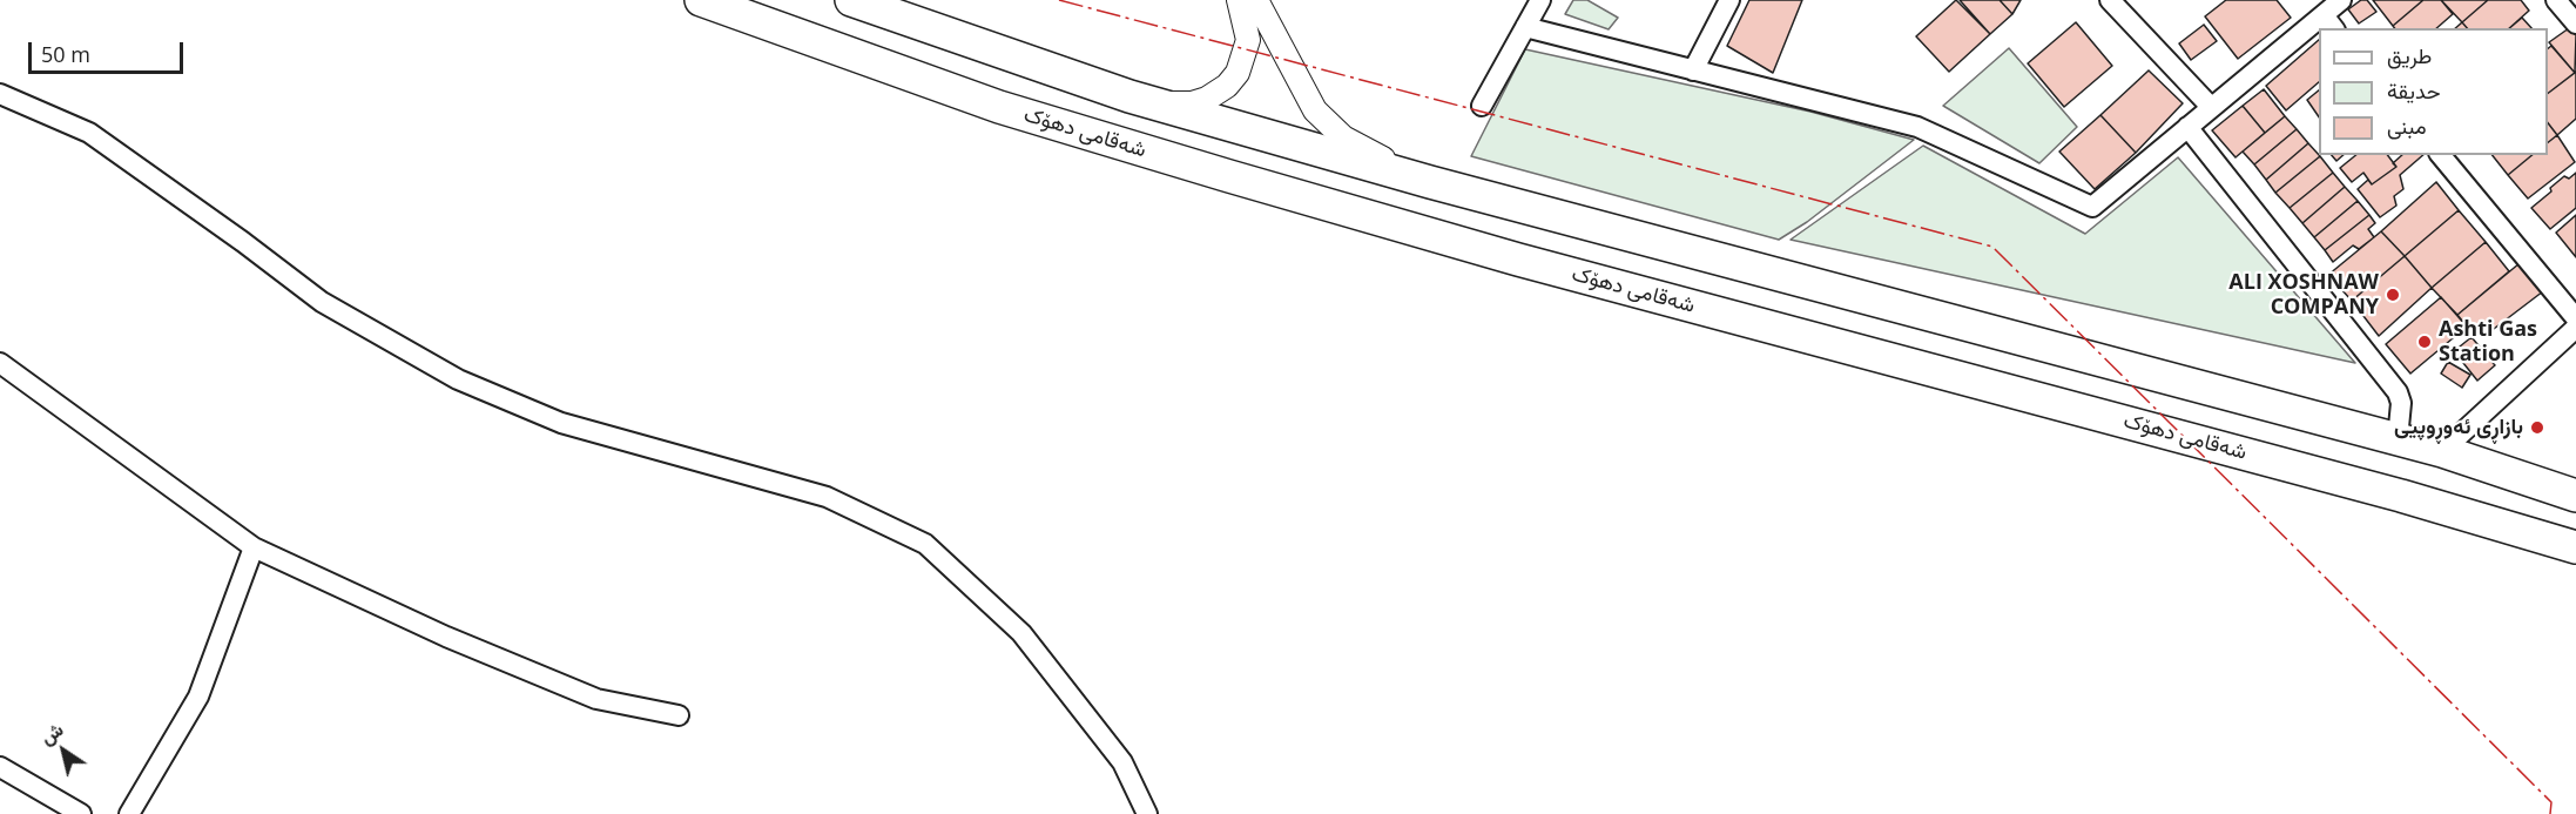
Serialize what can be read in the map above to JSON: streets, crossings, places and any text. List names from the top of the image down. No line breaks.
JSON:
{"streets":{"highway":["شەقامی دهۆک"]},"places":["ALI XOSHNAW COMPANY","Ashti Gas Station","بازاڕی ئەوڕوپیی"],"legend":["طريق","حديقة","مبنى"],"scale_bar":"50 m","north":"top left"}
